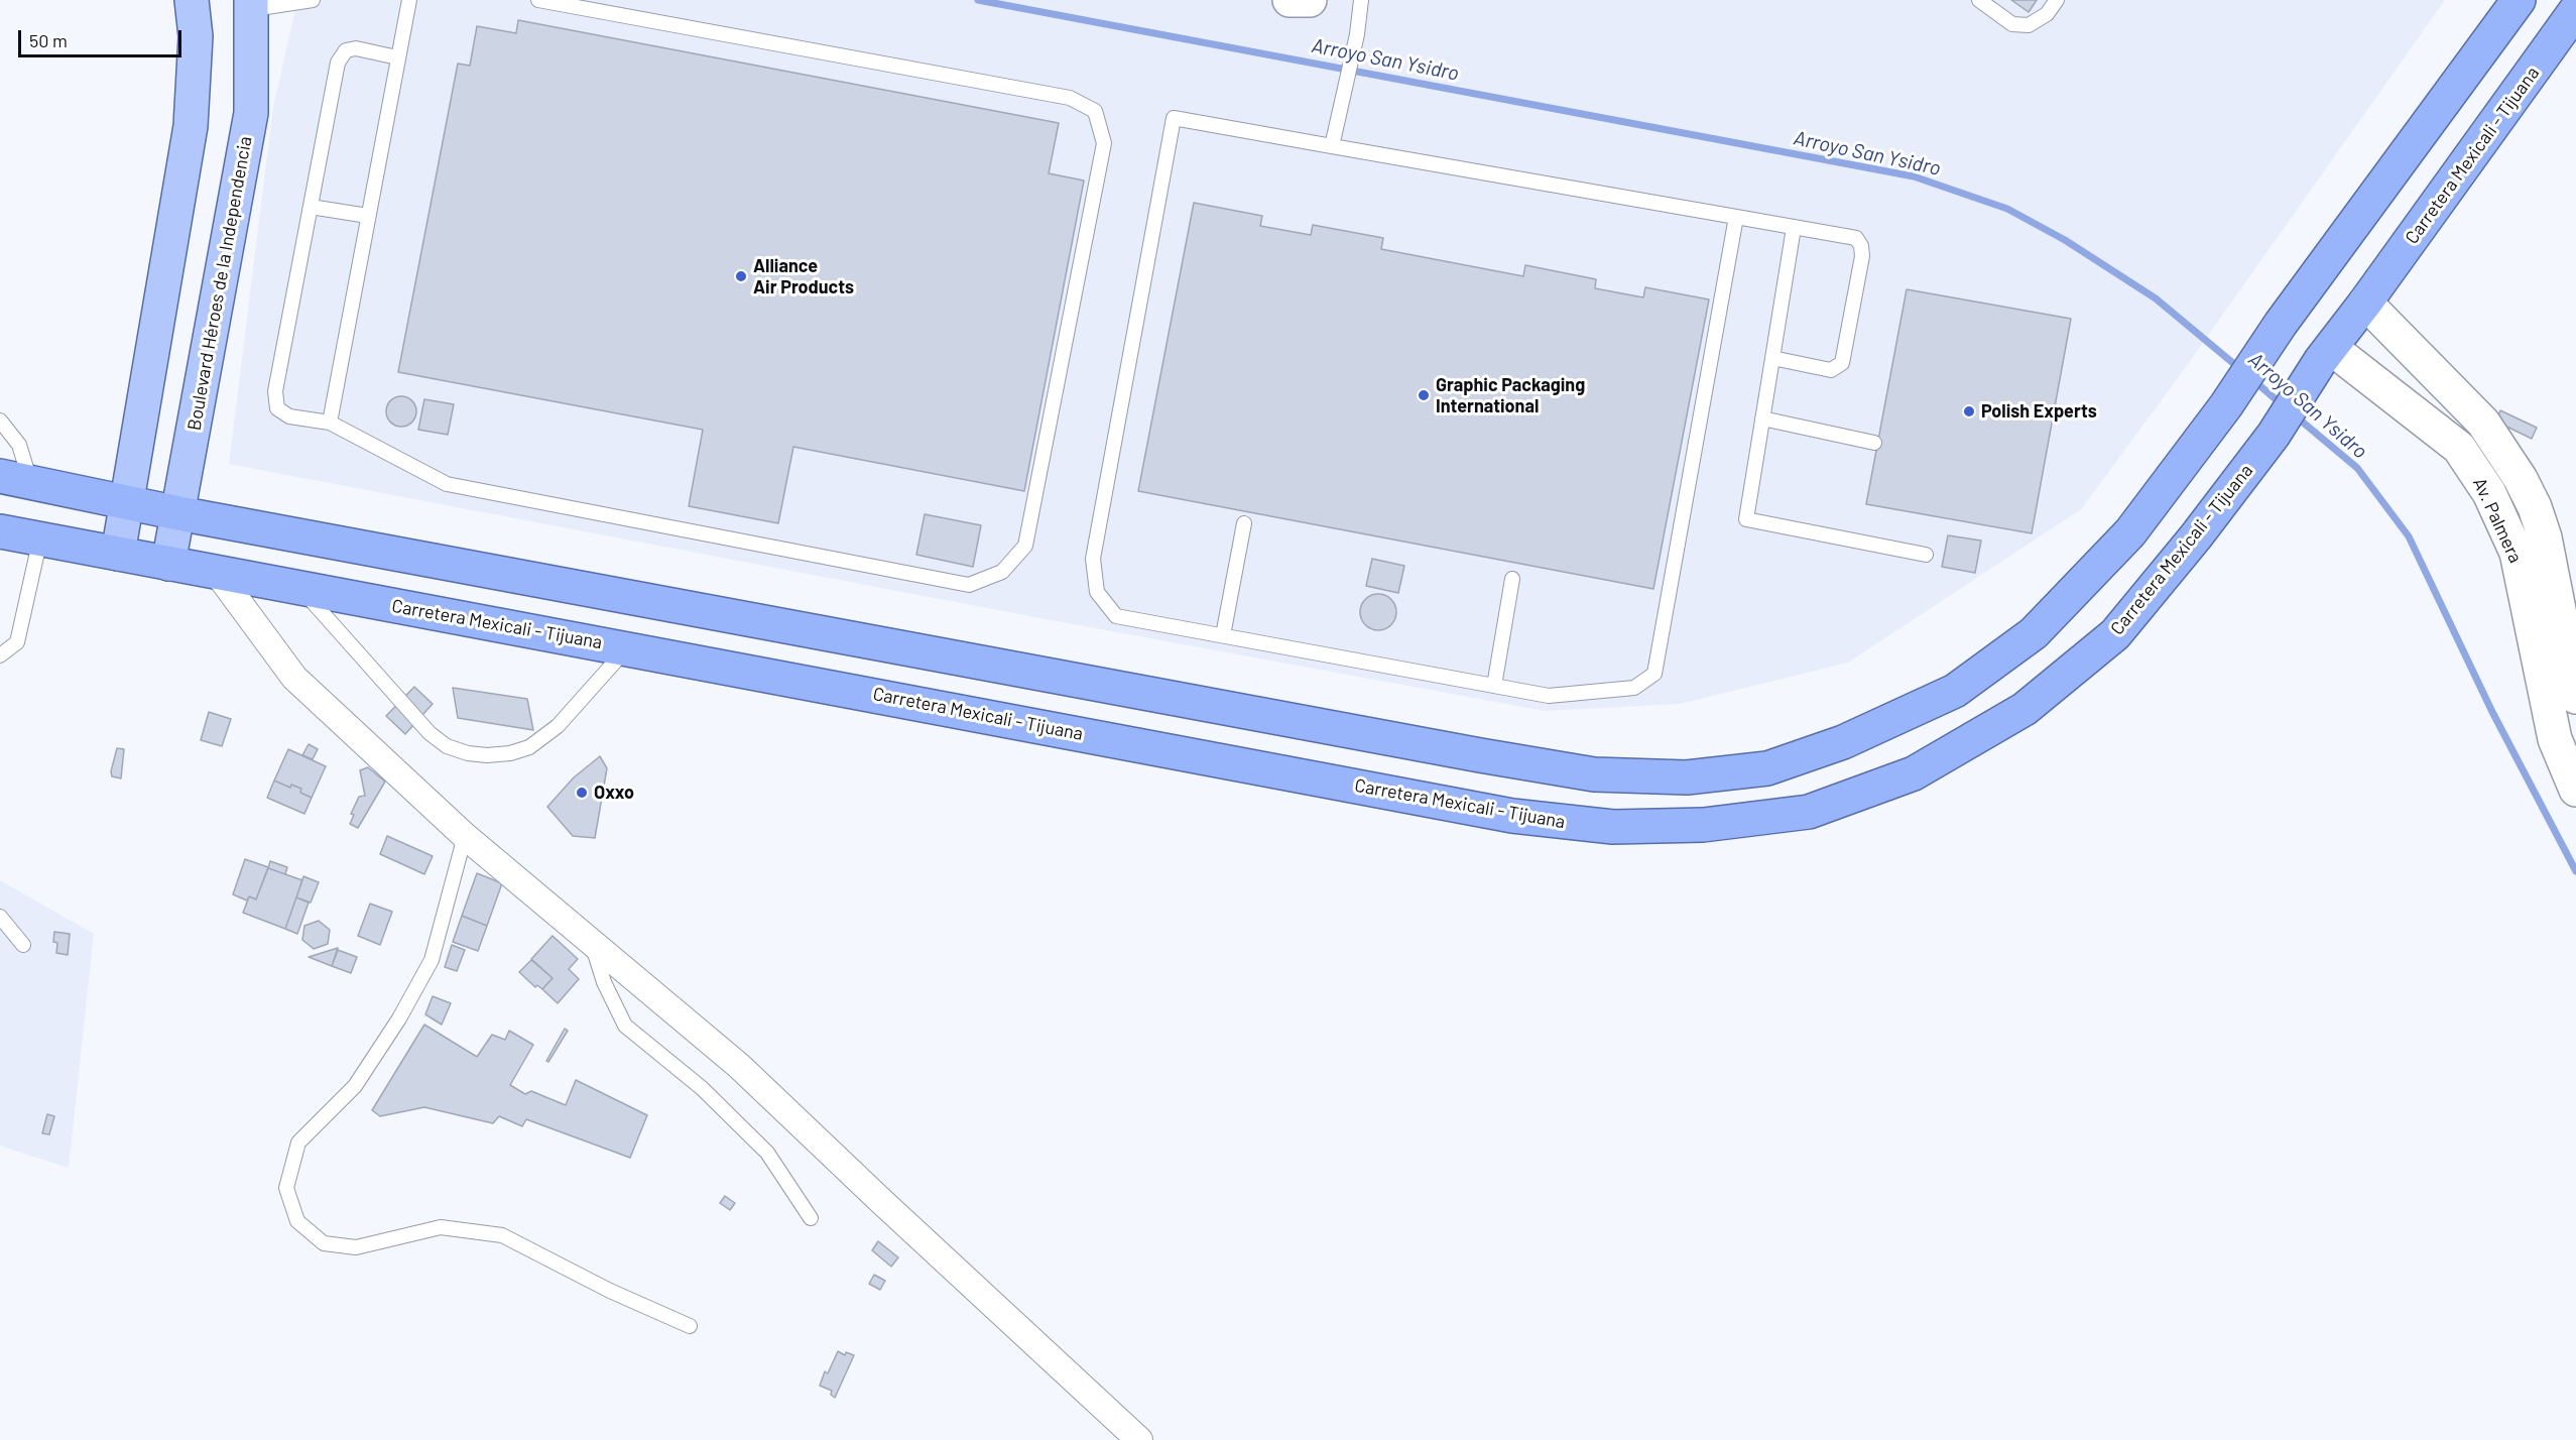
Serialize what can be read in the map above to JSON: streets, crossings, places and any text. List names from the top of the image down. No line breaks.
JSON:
{"streets":{"highway":["Carretera Mexicali - Tijuana"],"main road":["Boulevard Héroes de la Independencia"],"street":["Av. Palmera"]},"crossings":[["Carretera Mexicali - Tijuana","Boulevard Héroes de la Independencia"],["Carretera Mexicali - Tijuana","Av. Palmera"]],"water":["Arroyo San Ysidro"],"places":["Alliance Air Products","Graphic Packaging International","Polish Experts","Oxxo"],"scale_bar":"50 m"}
